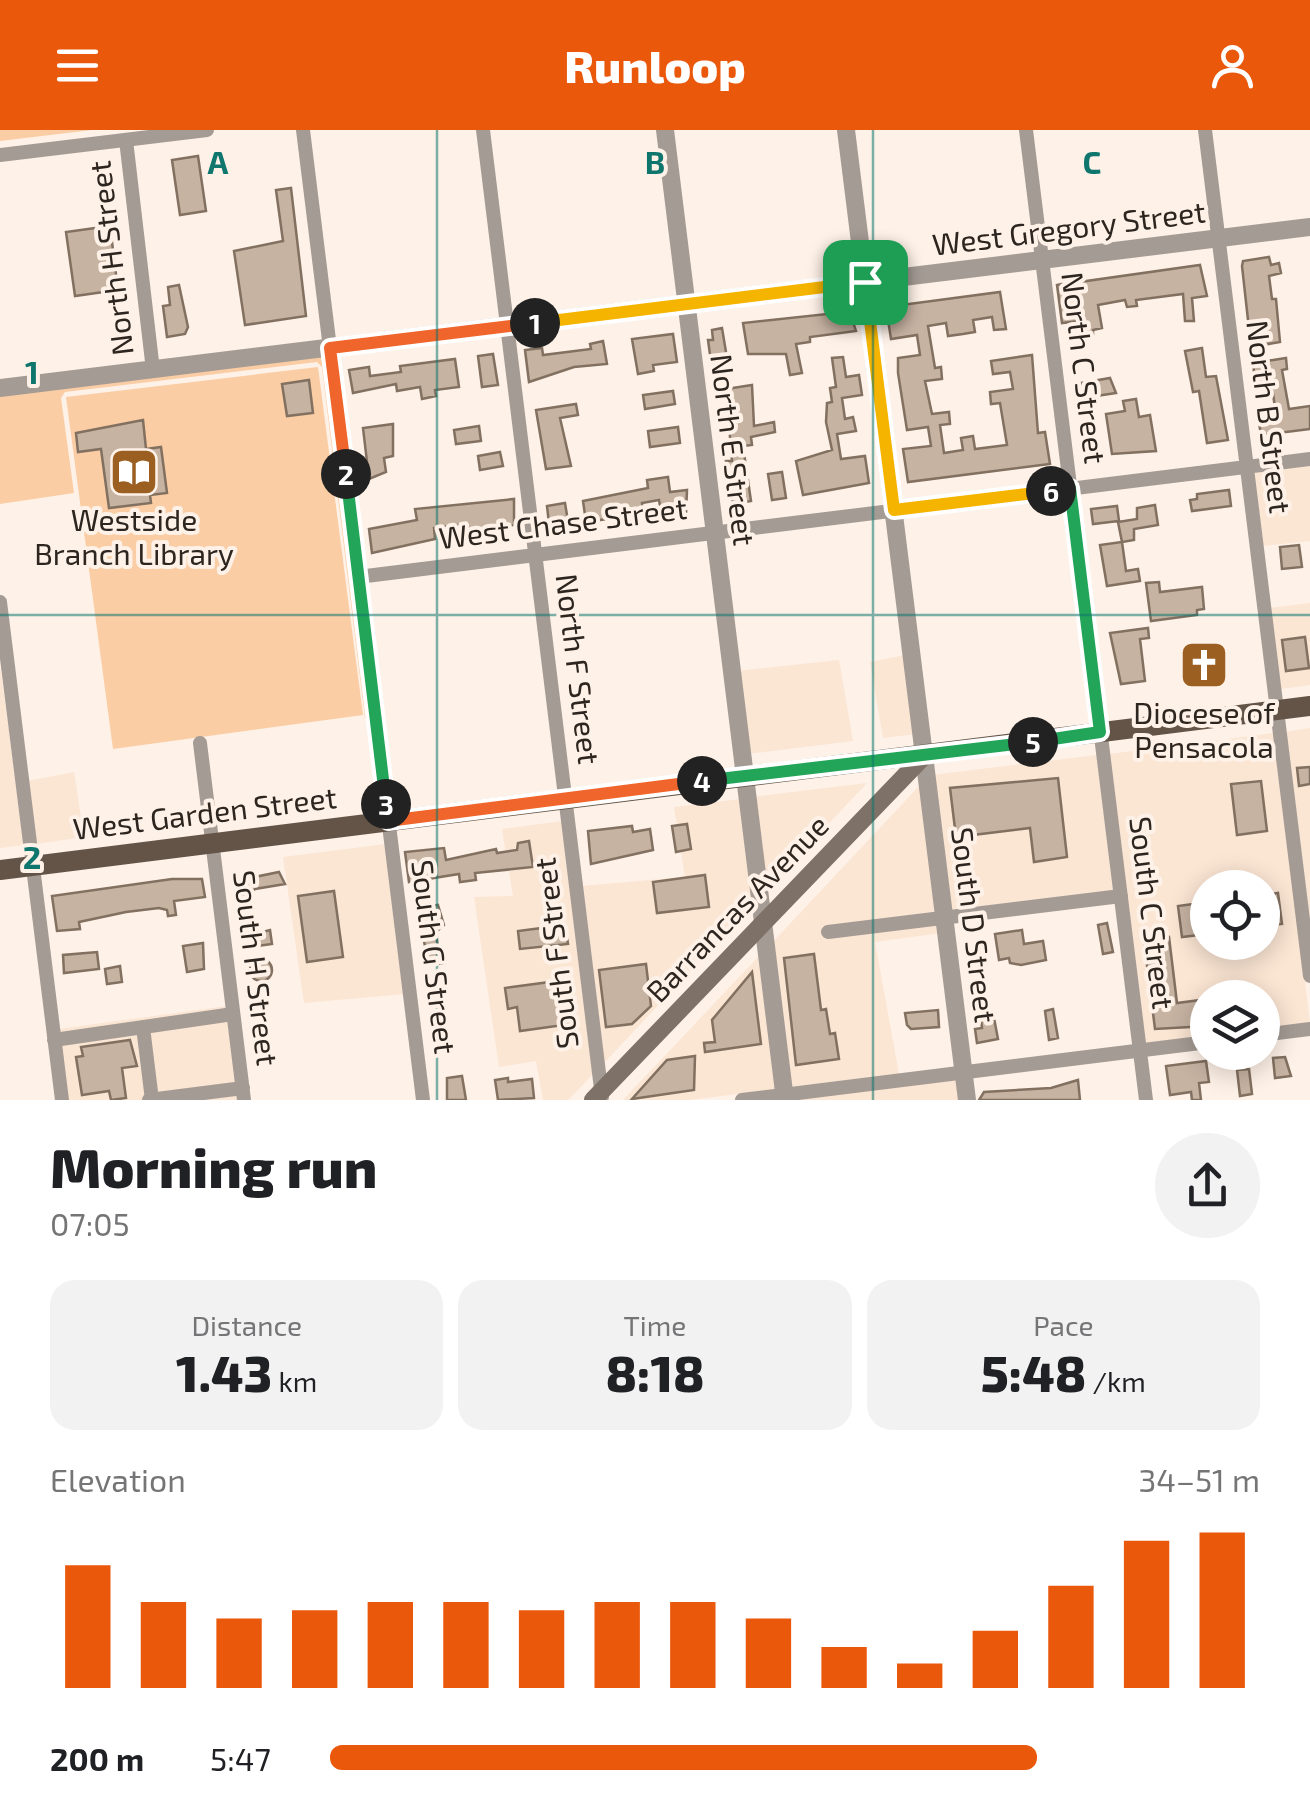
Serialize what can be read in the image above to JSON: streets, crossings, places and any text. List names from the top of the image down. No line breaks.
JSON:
{"streets":{"main road":["West Garden Street","Barrancas Avenue"],"street":["West Gregory Street","North H Street","North C Street","North B Street","North E Street","West Chase Street","North F Street","South C Street","South D Street","South F Street","South G Street","South H Street"]},"crossings":[["West Gregory Street","North H Street"],["West Gregory Street","North C Street"],["West Gregory Street","North B Street"],["West Gregory Street","North E Street"],["West Gregory Street","North F Street"],["West Gregory Street","South D Street"],["West Gregory Street","South G Street"],["North C Street","West Chase Street"],["North C Street","West Garden Street"],["North C Street","South C Street"],["North B Street","West Chase Street"],["North B Street","West Garden Street"],["North E Street","West Chase Street"],["North E Street","West Garden Street"],["North E Street","Barrancas Avenue"],["West Chase Street","North F Street"],["West Chase Street","South D Street"],["West Chase Street","South G Street"],["North F Street","West Garden Street"],["North F Street","South F Street"],["West Garden Street","Barrancas Avenue"],["West Garden Street","South C Street"],["West Garden Street","South D Street"],["West Garden Street","South F Street"],["West Garden Street","South G Street"],["West Garden Street","South H Street"],["Barrancas Avenue","South D Street"],["Barrancas Avenue","South F Street"]],"places":{"library":["Westside Branch Library"],"church":["Diocese of Pensacola"]},"page":{"header":"Runloop","pins":["1","2","6","5","4","3"],"heading":["Morning run","07:05"],"stats":[["Distance","1.43 km"],["Time","8:18"],["Pace","5:48 /km"]],"chart":["Elevation","34–51 m"],"list":[{"name":"200 m","note":"5:47"}]},"grid":{"columns":["A","B","C"],"rows":["1","2"]}}
